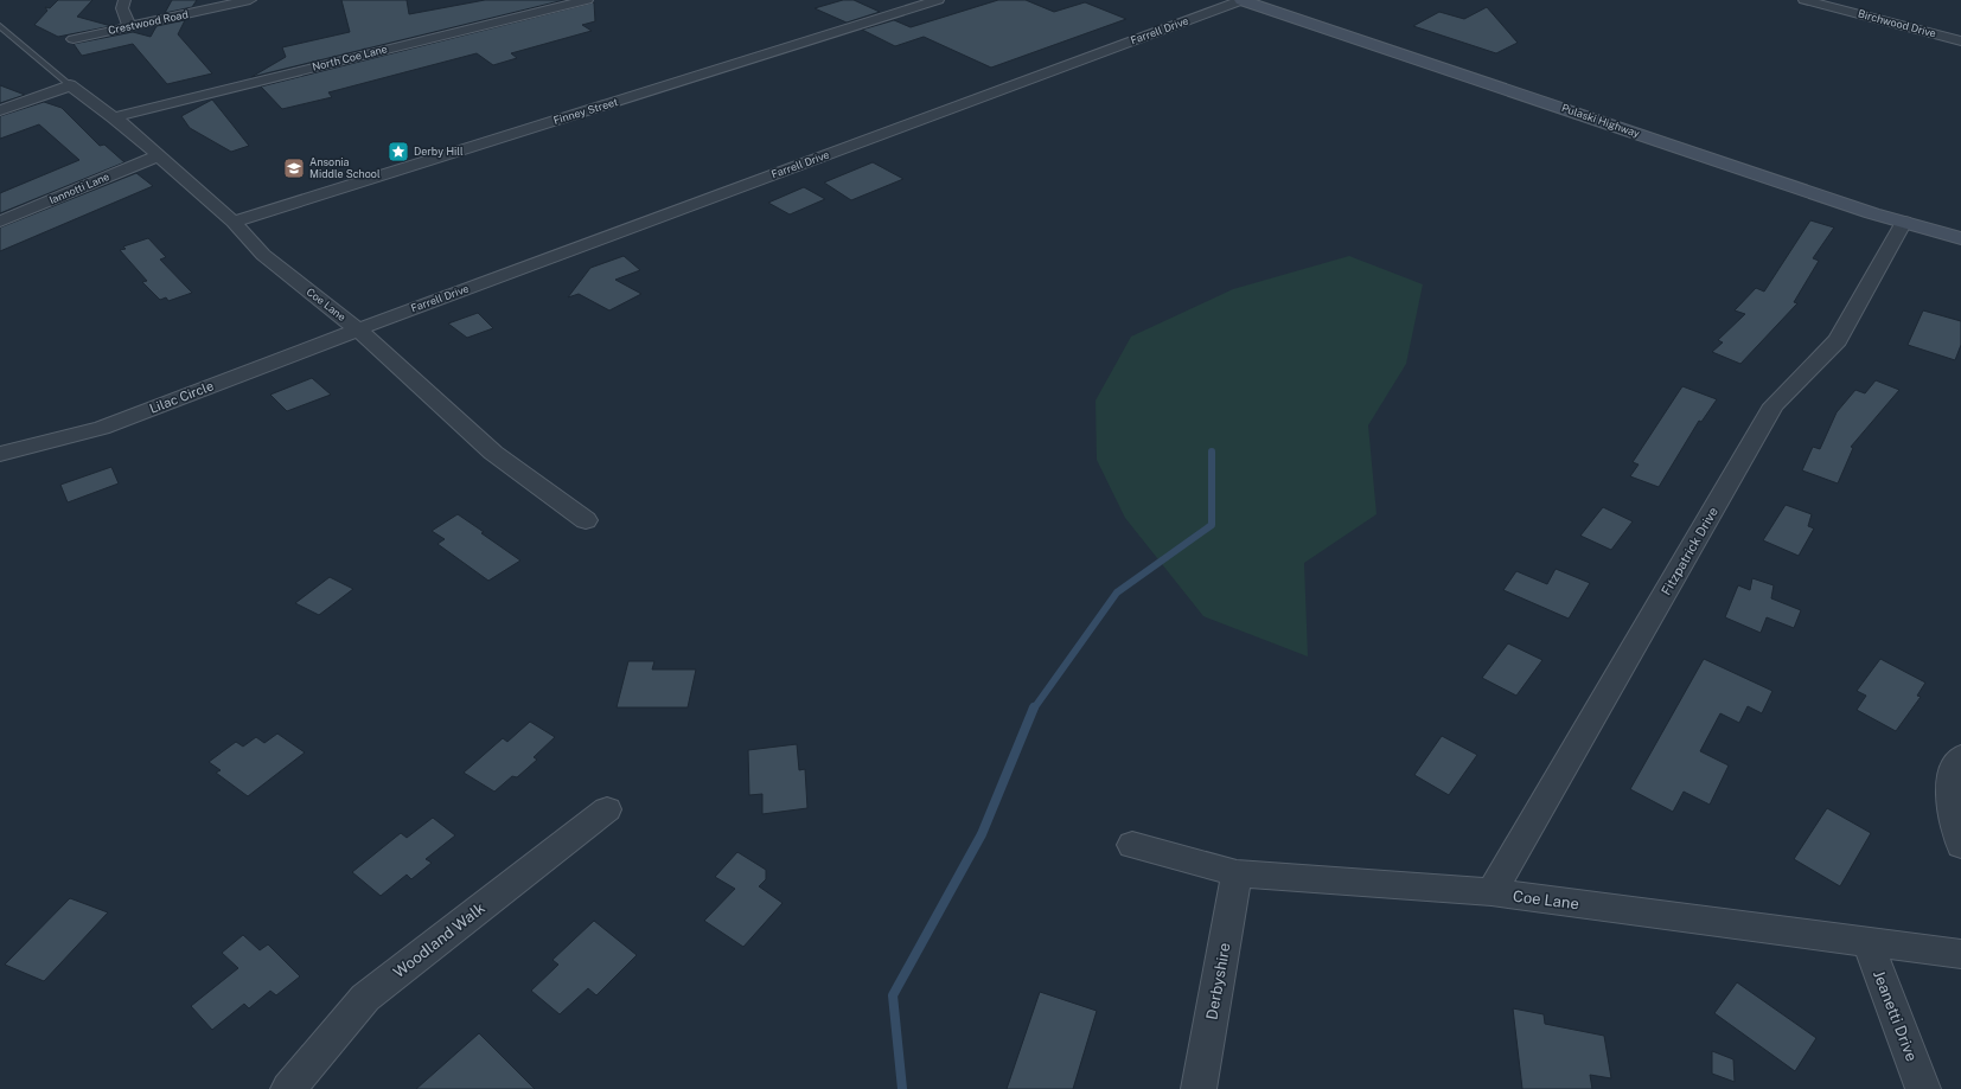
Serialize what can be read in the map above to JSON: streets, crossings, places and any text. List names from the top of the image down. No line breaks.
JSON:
{"streets":{"main road":["Pulaski Highway"],"street":["Crestwood Road","Birchwood Drive","Farrell Drive","North Coe Lane","Finney Street","Iannotti Lane","Coe Lane","Lilac Circle","Fitzpatrick Drive","Woodland Walk","Derbyshire","Jeanetti Drive"]},"crossings":[["Farrell Drive","Pulaski Highway"],["Farrell Drive","Coe Lane"],["Farrell Drive","Lilac Circle"],["North Coe Lane","Coe Lane"],["Finney Street","Coe Lane"],["Pulaski Highway","Fitzpatrick Drive"],["Iannotti Lane","Coe Lane"],["Coe Lane","Lilac Circle"],["Coe Lane","Fitzpatrick Drive"],["Coe Lane","Derbyshire"],["Coe Lane","Jeanetti Drive"]],"places":{"place":["Derby Hill"],"school or university":["Ansonia Middle School"]}}
